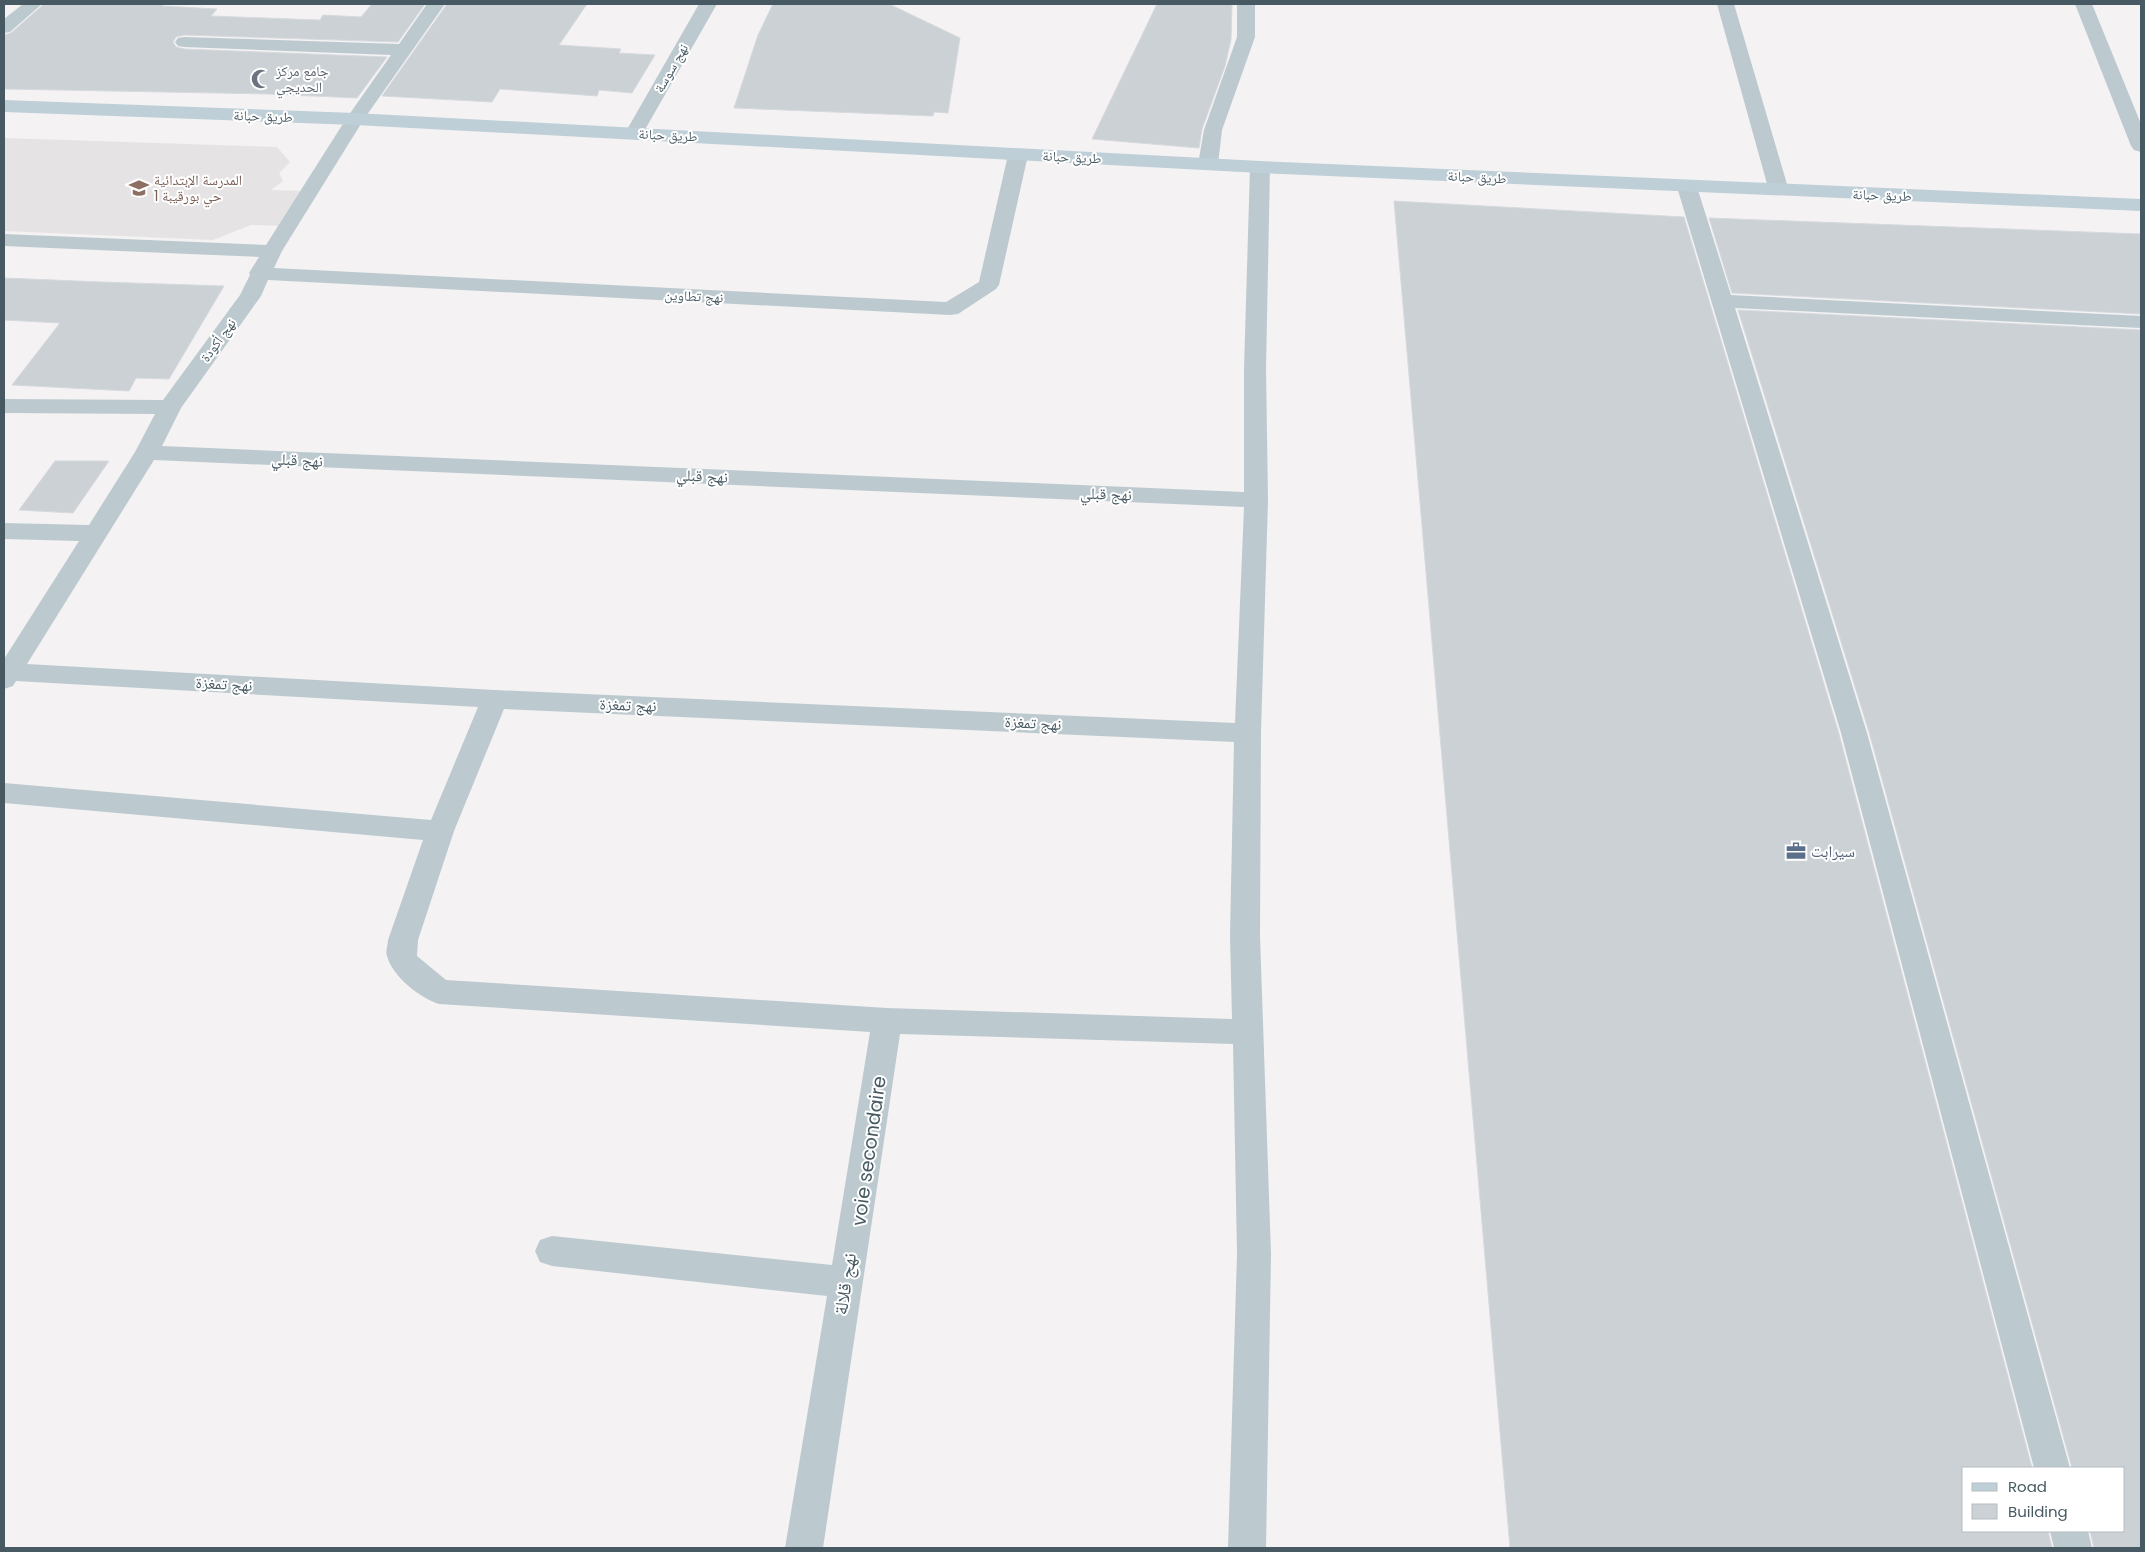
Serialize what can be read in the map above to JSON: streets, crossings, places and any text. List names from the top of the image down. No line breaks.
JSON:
{"streets":{"street":["نهج سوسة","طريق حبانة","نهج تطاوين","نهج أكودة","نهج قبلي","نهج تمغزة","voie secondaire","نهج قلالة"]},"crossings":[["نهج سوسة","طريق حبانة"],["طريق حبانة","نهج تطاوين"],["طريق حبانة","نهج أكودة"],["نهج تطاوين","نهج أكودة"],["نهج أكودة","نهج قبلي"],["نهج أكودة","نهج تمغزة"],["voie secondaire","نهج قلالة"]],"places":{"mosque":["جامع مركز الحديجي"],"school or university":["المدرسة الإبتدائية حي بورقيبة 1"],"office":["سيرابت"]},"legend":["Road","Building"]}
